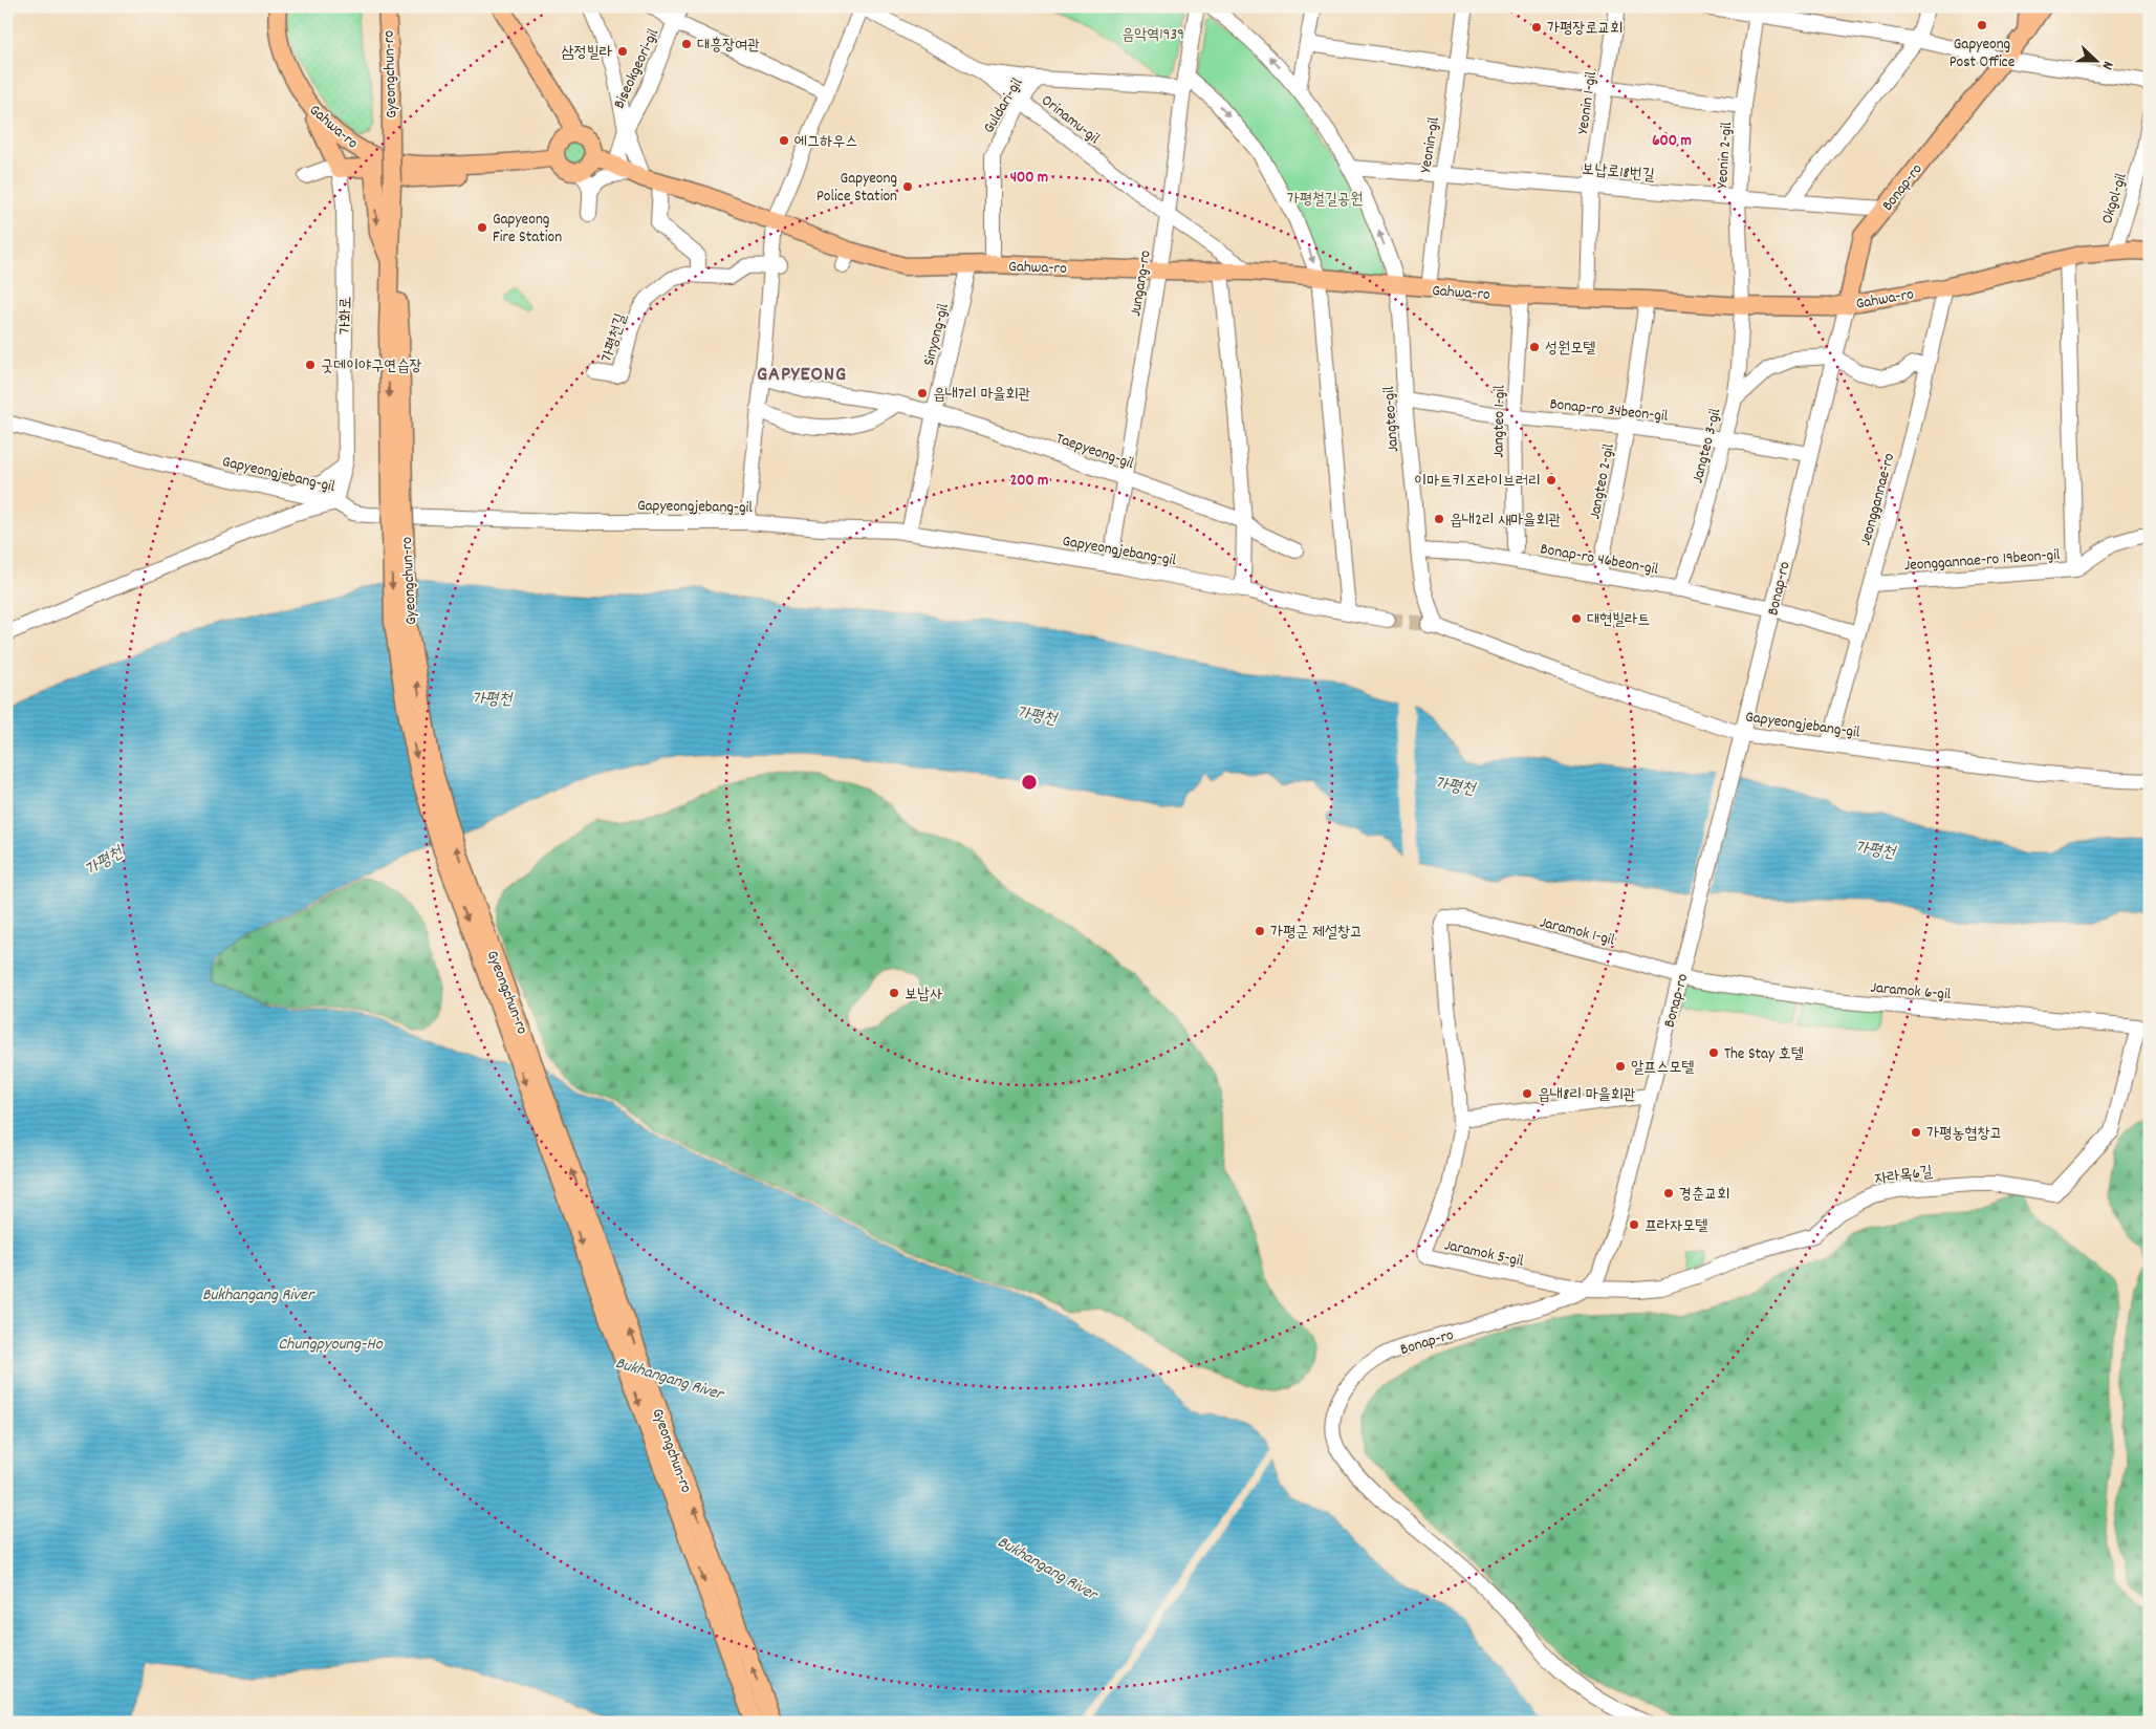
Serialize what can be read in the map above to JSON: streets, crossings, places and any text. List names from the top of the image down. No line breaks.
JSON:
{"streets":{"main road":["Gyeongchun-ro","Gahwa-ro","Bonap-ro"],"street":["Biseokgeori-gil","Yeonin 1-gil","Guldari-gil","Orinamu-gil","Yeonin-gil","Yeonin 2-gil","보납로18번길","Okgol-gil","Jungang-ro","가화로","Sinyong-gil","가평천길","Bonap-ro 34beon-gil","Jangteo-gil","Jangteo 1-gil","Jangteo 3-gil","Taepyeong-gil","Gapyeongjebang-gil","Jangteo 2-gil","Jeonggannae-ro","Bonap-ro 46beon-gil","Jeonggannae-ro 19beon-gil","Jaramok 1-gil","자라목6길","Jaramok 5-gil"]},"crossings":[["Biseokgeori-gil","Gahwa-ro"],["Yeonin 1-gil","Gahwa-ro"],["Yeonin 1-gil","보납로18번길"],["Guldari-gil","Orinamu-gil"],["Guldari-gil","Gahwa-ro"],["Guldari-gil","Jungang-ro"],["Orinamu-gil","Gahwa-ro"],["Orinamu-gil","Jungang-ro"],["Gahwa-ro","Yeonin-gil"],["Gahwa-ro","Yeonin 2-gil"],["Gahwa-ro","Bonap-ro"],["Gahwa-ro","Okgol-gil"],["Gahwa-ro","Jungang-ro"],["Gahwa-ro","Sinyong-gil"],["Gahwa-ro","Jangteo-gil"],["Gahwa-ro","Jangteo 1-gil"],["Gahwa-ro","Jangteo 3-gil"],["Gahwa-ro","Jangteo 2-gil"],["Gahwa-ro","Jeonggannae-ro"],["Yeonin-gil","보납로18번길"],["Yeonin 2-gil","보납로18번길"],["Yeonin 2-gil","Jangteo 3-gil"],["보납로18번길","Bonap-ro"],["보납로18번길","Jangteo-gil"],["Bonap-ro","Bonap-ro 34beon-gil"],["Bonap-ro","Gapyeongjebang-gil"],["Bonap-ro","Bonap-ro 46beon-gil"],["Bonap-ro","Jaramok 1-gil"],["Bonap-ro","자라목6길"],["Bonap-ro","Jaramok 5-gil"],["Jungang-ro","Taepyeong-gil"],["Jungang-ro","Gapyeongjebang-gil"],["가화로","Gapyeongjebang-gil"],["Sinyong-gil","Taepyeong-gil"],["Sinyong-gil","Gapyeongjebang-gil"],["Bonap-ro 34beon-gil","Jangteo-gil"],["Bonap-ro 34beon-gil","Jangteo 1-gil"],["Bonap-ro 34beon-gil","Jangteo 3-gil"],["Bonap-ro 34beon-gil","Jangteo 2-gil"],["Jangteo-gil","Gapyeongjebang-gil"],["Jangteo-gil","Bonap-ro 46beon-gil"],["Jangteo 3-gil","Bonap-ro 46beon-gil"],["Gapyeongjebang-gil","Jeonggannae-ro"],["Gapyeongjebang-gil","Bonap-ro 46beon-gil"],["Jangteo 2-gil","Bonap-ro 46beon-gil"],["Jeonggannae-ro","Jeonggannae-ro 19beon-gil"],["Jaramok 1-gil","자라목6길"],["Jaramok 1-gil","Jaramok 5-gil"],["자라목6길","Jaramok 5-gil"]],"districts":["GAPYEONG"],"water":["가평천","Bukhangang River","Chungpyoung-Ho"],"parks":["음악역1939","가평철길공원"],"places":["Gapyeong Post Office","가평장로교회","대흥장여관","삼정빌라","에그하우스","Gapyeong Police Station","Gapyeong Fire Station","성원모텔","굿데이야구연습장","읍내7리 마을회관","이마트키즈라이브러리","읍내2리 새마을회관","대현빌라트","가평군 제설창고","보납사","The Stay 호텔","알프스모텔","읍내8리 마을회관","가평농협창고","경춘교회","프라자모텔"],"north":"right","rings":["600 m","400 m","200 m"]}
